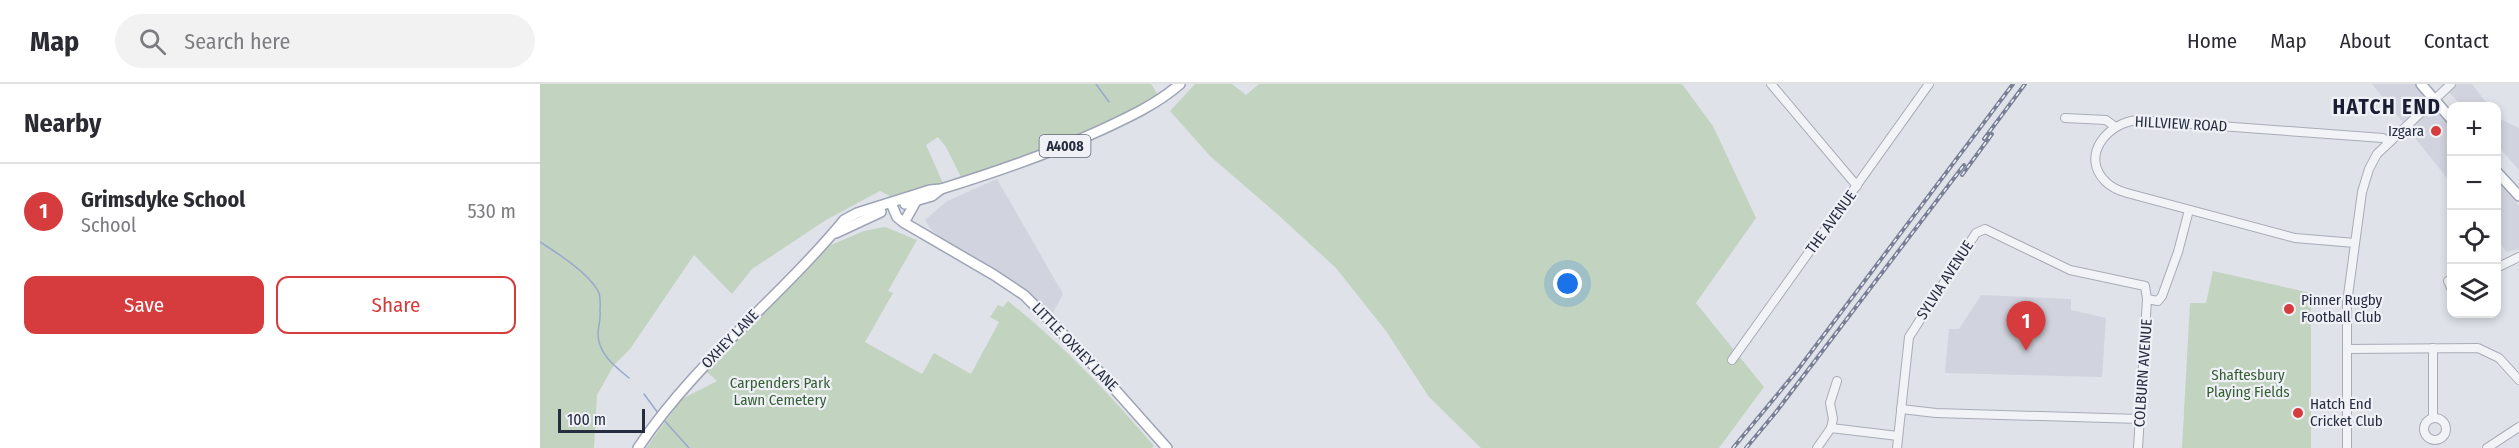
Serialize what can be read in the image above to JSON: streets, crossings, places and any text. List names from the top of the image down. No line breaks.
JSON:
{"streets":{"main road":["A4008","OXHEY LANE","LITTLE OXHEY LANE"],"street":["HILLVIEW ROAD","THE AVENUE","SYLVIA AVENUE","COLBURN AVENUE"]},"crossings":[["HILLVIEW ROAD","COLBURN AVENUE"],["SYLVIA AVENUE","COLBURN AVENUE"],["OXHEY LANE","LITTLE OXHEY LANE"]],"districts":["HATCH END"],"parks":["Shaftesbury Playing Fields","Carpenders Park Lawn Cemetery"],"places":["Izgara","Pinner Rugby Football Club","Hatch End Cricket Club"],"scale_bar":"100 m","page":{"header":"Map","search":"Search here","nav":["Home","Map","About","Contact"],"heading":"Nearby","map_buttons":["+","−"],"list":[{"mark":"1","name":"Grimsdyke School","note":"School","value":"530 m"}],"buttons":["Save","Share"],"pins":"1","scale":"100 m"}}
